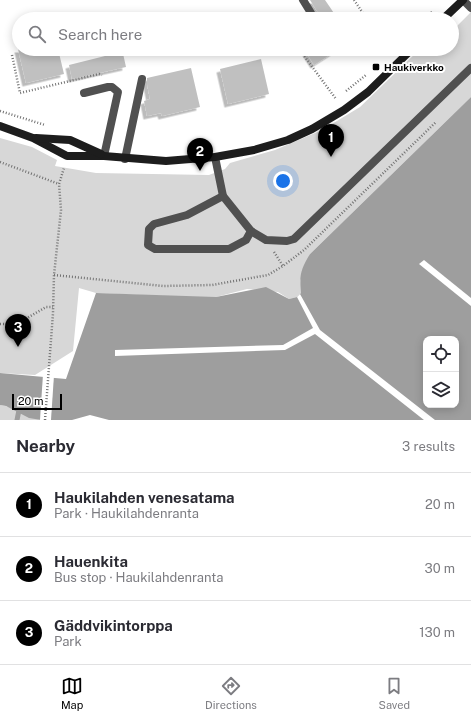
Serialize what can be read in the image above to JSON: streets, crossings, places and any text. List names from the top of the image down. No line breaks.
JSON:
{"places":{"transit":["Haukiverkko"]},"scale_bar":"20 m","page":{"search":"Search here","pins":["1","2","3"],"scale":"20 m","heading":["Nearby","3 results"],"list":[{"mark":"1","name":"Haukilahden venesatama","note":"Park · Haukilahdenranta","value":"20 m"},{"mark":"2","name":"Hauenkita","note":"Bus stop · Haukilahdenranta","value":"30 m"},{"mark":"3","name":"Gäddvikintorppa","note":"Park","value":"130 m"}],"nav":["Map","Directions","Saved"]}}
